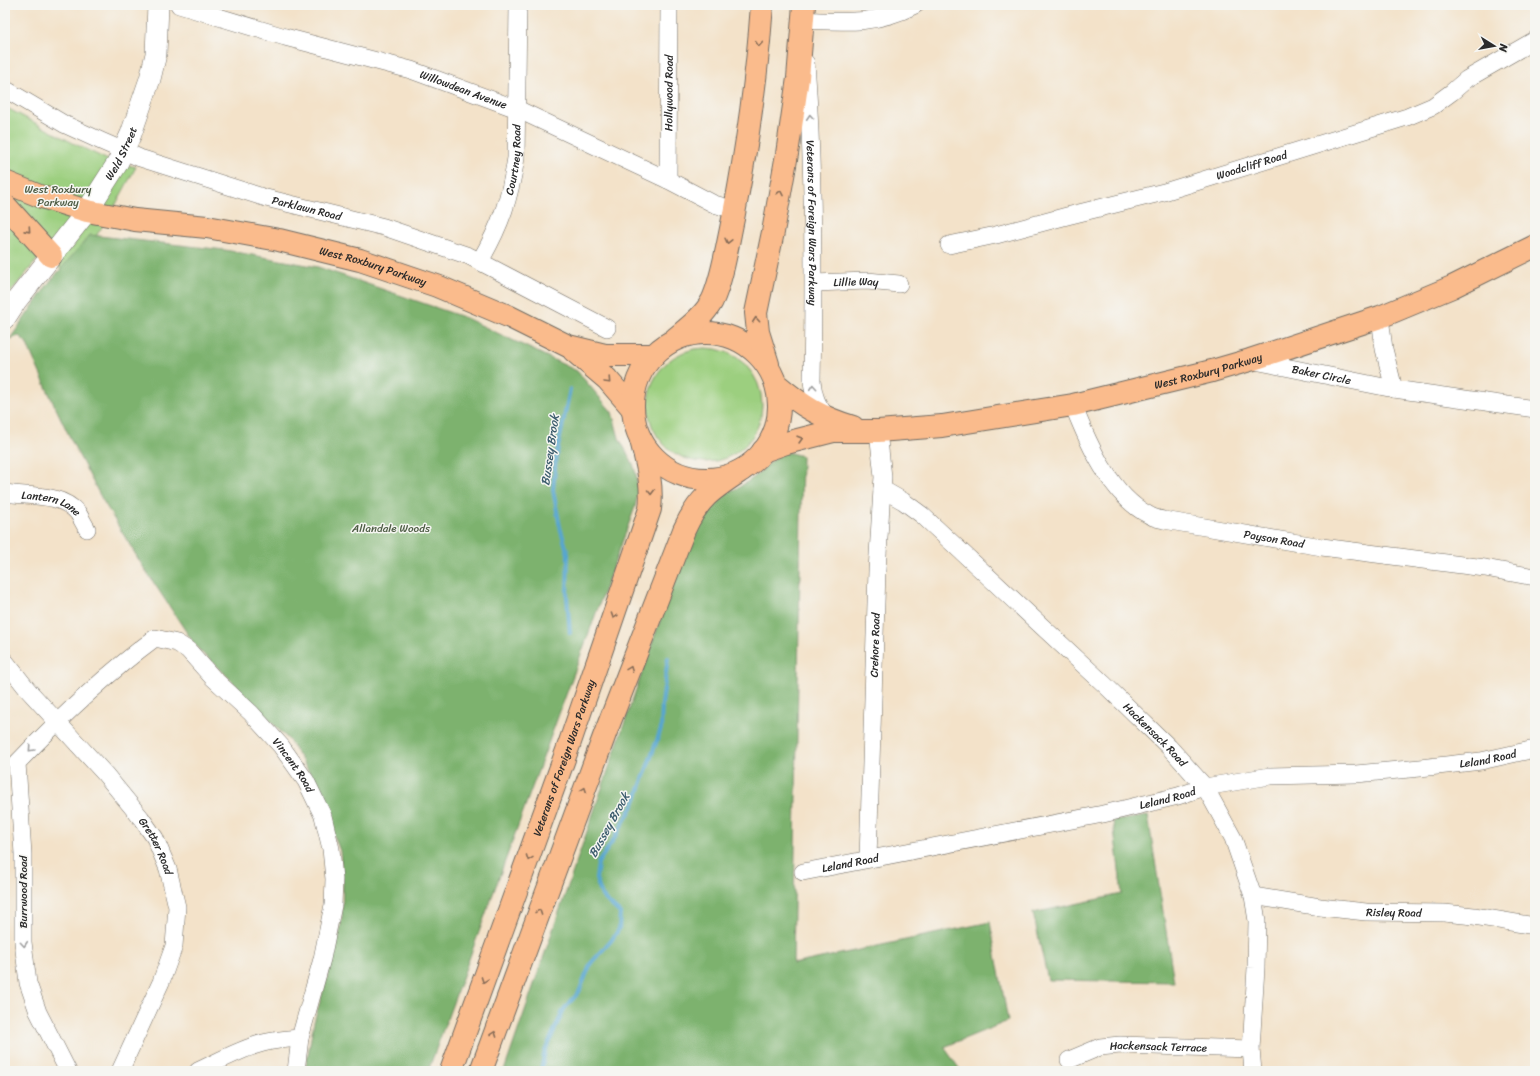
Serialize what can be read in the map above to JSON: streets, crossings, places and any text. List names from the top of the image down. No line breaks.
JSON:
{"streets":{"main road":["Veterans of Foreign Wars Parkway","West Roxbury Parkway"],"street":["Willowdean Avenue","Hollywood Road","Weld Street","Courtney Road","Woodcliff Road","Parklawn Road","Lillie Way","Baker Circle","Lantern Lane","Payson Road","Crehore Road","Hackensack Road","Leland Road","Vincent Road","Gretter Road","Burrwood Road","Risley Road","Hackensack Terrace"]},"crossings":[["Willowdean Avenue","Hollywood Road"],["Willowdean Avenue","Courtney Road"],["Weld Street","Parklawn Road"],["Weld Street","West Roxbury Parkway"],["Courtney Road","Parklawn Road"],["Veterans of Foreign Wars Parkway","West Roxbury Parkway"],["Veterans of Foreign Wars Parkway","Lillie Way"],["West Roxbury Parkway","Baker Circle"],["West Roxbury Parkway","Payson Road"],["West Roxbury Parkway","Crehore Road"],["Crehore Road","Hackensack Road"],["Crehore Road","Leland Road"],["Hackensack Road","Leland Road"],["Hackensack Road","Risley Road"],["Hackensack Road","Hackensack Terrace"],["Vincent Road","Gretter Road"],["Vincent Road","Burrwood Road"],["Gretter Road","Burrwood Road"]],"one_way":["Burrwood Road"],"water":["Bussey Brook"],"parks":["West Roxbury Parkway","Allandale Woods"],"north":"right"}
